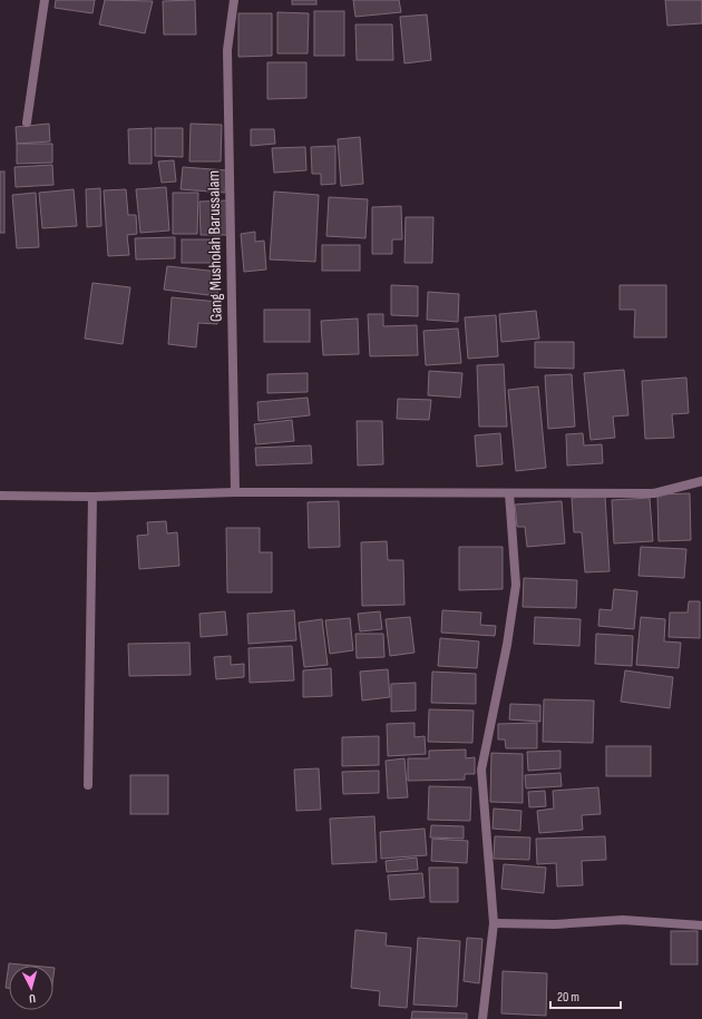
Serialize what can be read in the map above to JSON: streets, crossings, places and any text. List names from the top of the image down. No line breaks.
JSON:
{"streets":{"street":["Gang Musholah Barussalam"]},"scale_bar":"20 m","north":"bottom"}
